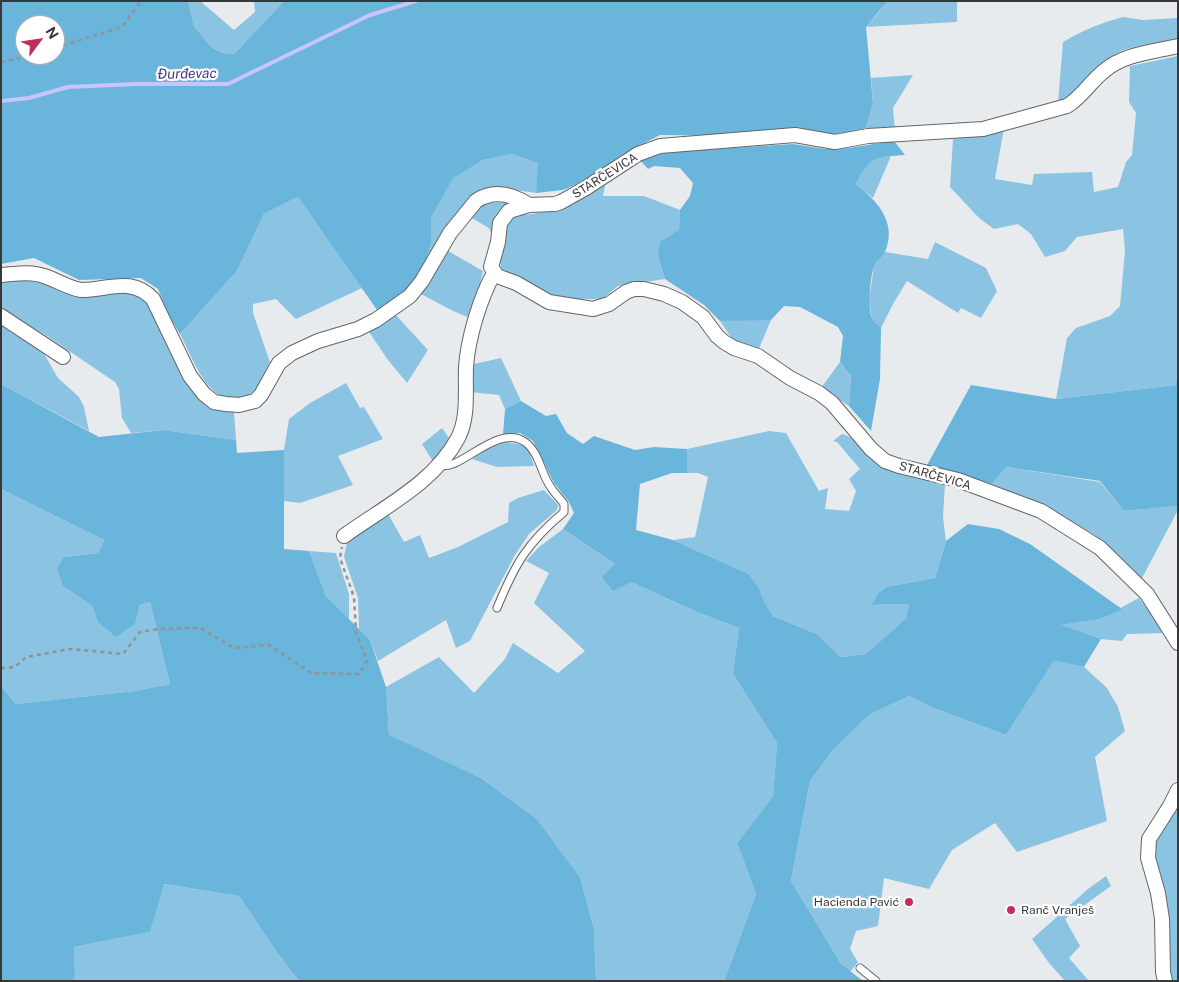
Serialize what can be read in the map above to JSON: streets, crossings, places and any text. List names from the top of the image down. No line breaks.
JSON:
{"streets":{"street":["STARČEVICA"]},"water":["Đurđevac"],"places":["Hacienda Pavić","Ranč Vranješ"],"north":"top right"}
